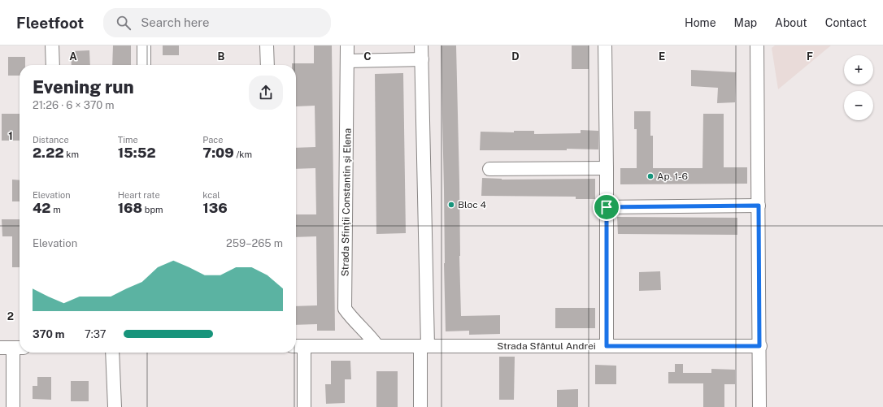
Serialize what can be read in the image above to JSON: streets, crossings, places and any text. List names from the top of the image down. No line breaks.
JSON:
{"streets":{"street":["Strada Sfinții Constantin și Elena","Strada Sfântul Andrei"]},"crossings":[["Strada Sfinții Constantin și Elena","Strada Sfântul Andrei"]],"places":["Ap. 1-6","Bloc 4"],"page":{"header":"Fleetfoot","search":"Search here","nav":["Home","Map","About","Contact"],"map_buttons":["+","−"],"heading":["Evening run","21:26 · 6 × 370 m"],"stats":[["Distance","2.22 km"],["Time","15:52"],["Pace","7:09 /km"],["Elevation","42 m"],["Heart rate","168 bpm"],["kcal","136"]],"chart":["Elevation","259–265 m"],"list":[{"name":"370 m","note":"7:37"}]},"grid":{"columns":["A","B","C","D","E","F"],"rows":["1","2"]}}
